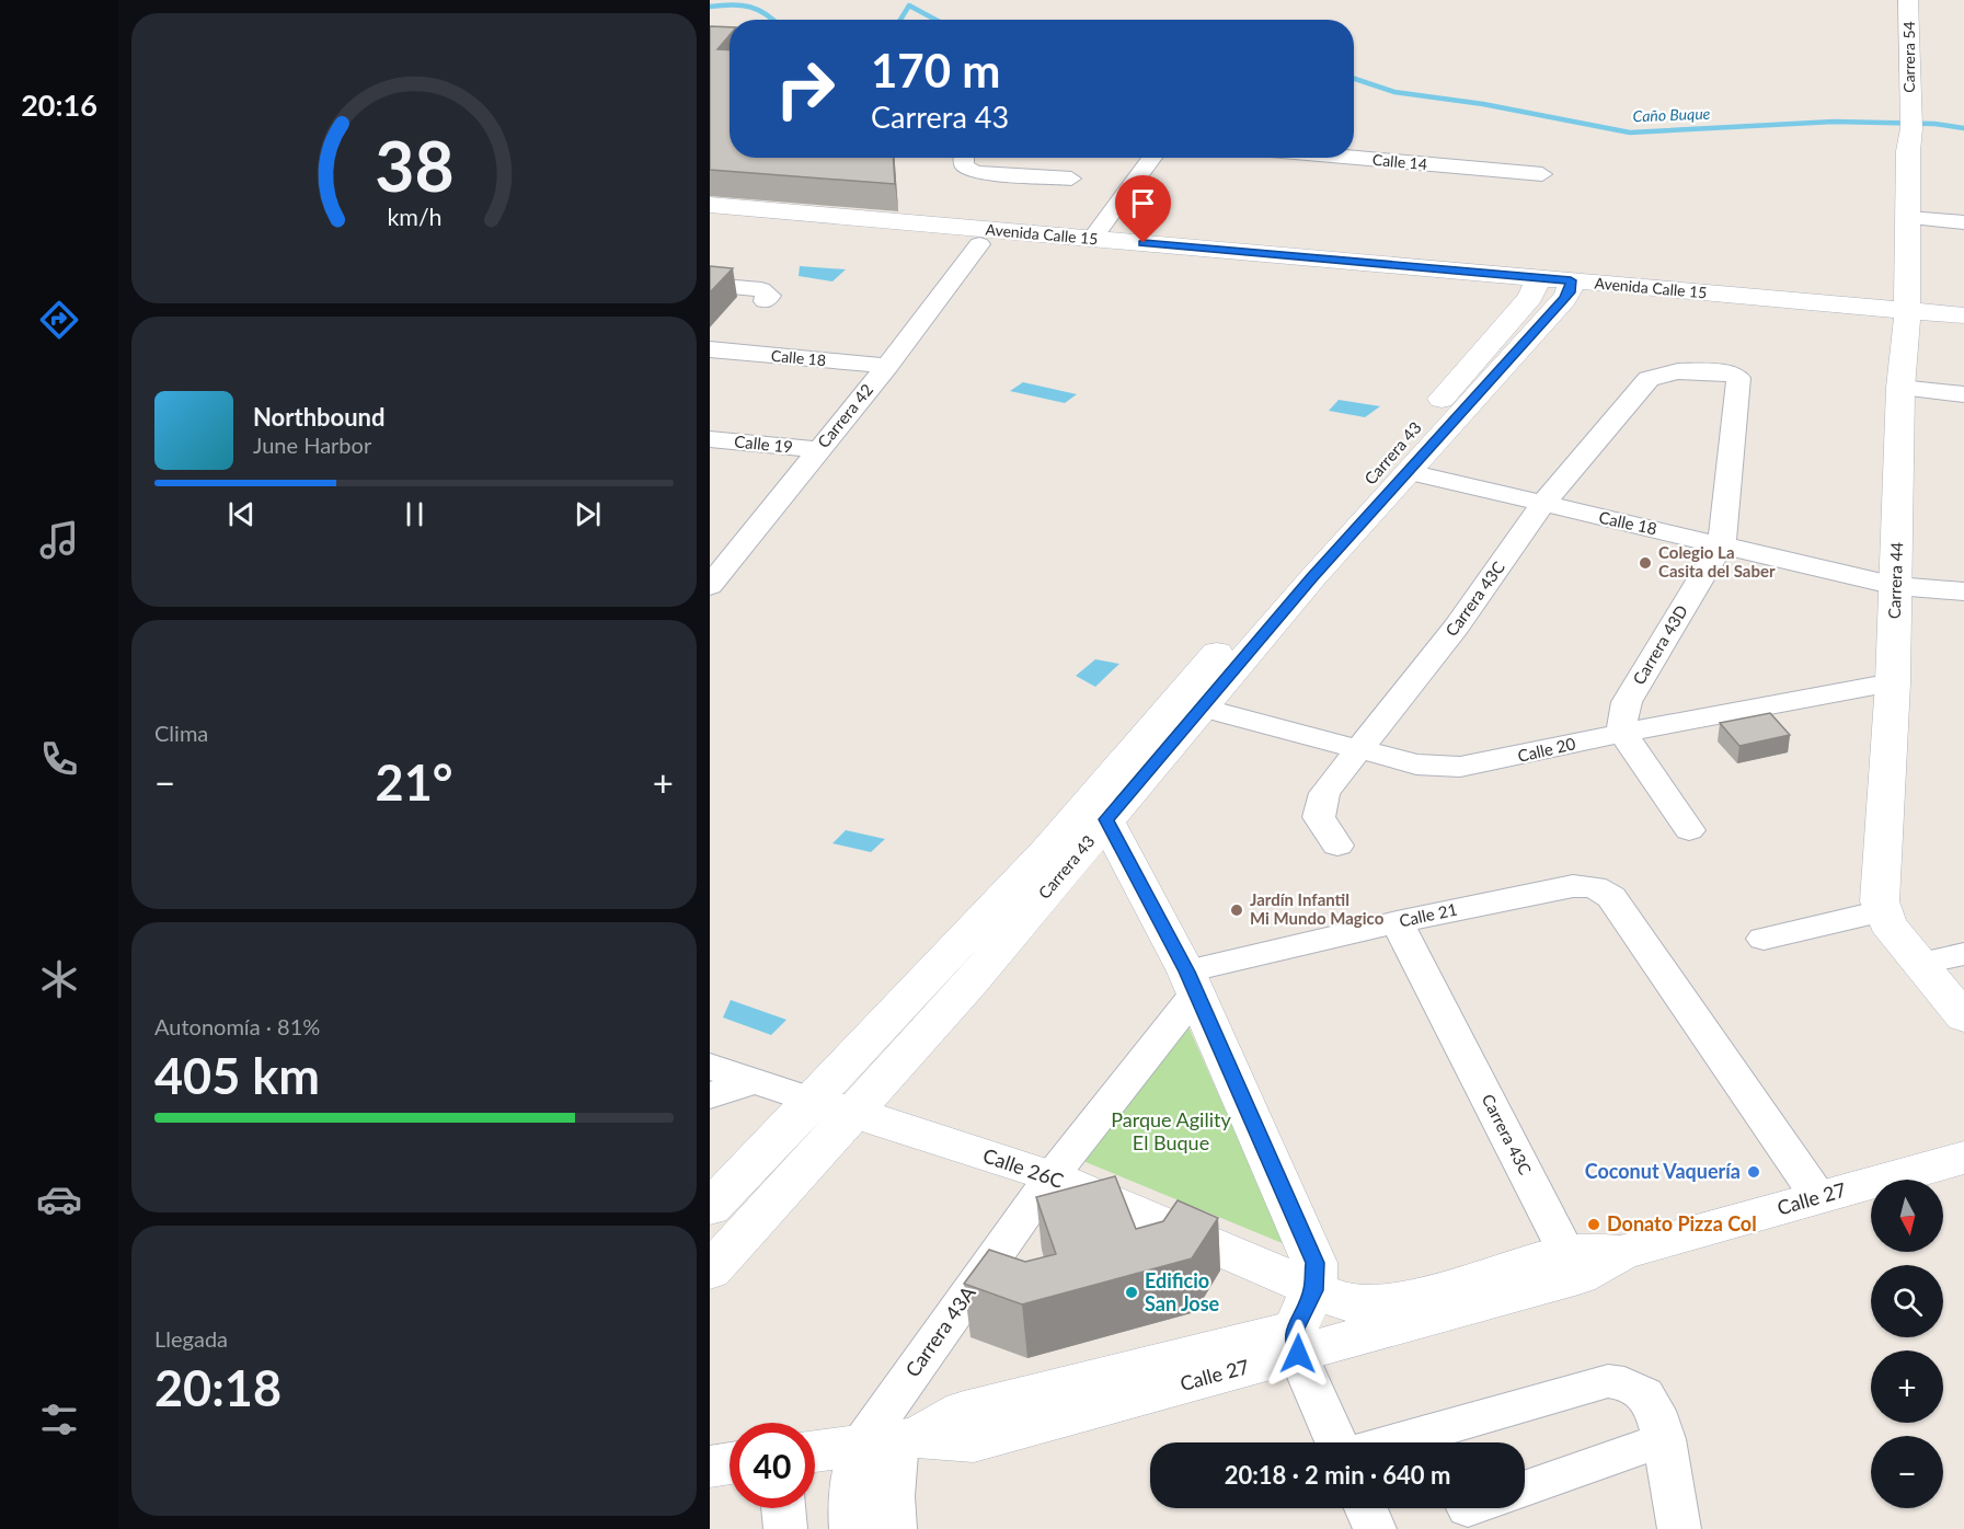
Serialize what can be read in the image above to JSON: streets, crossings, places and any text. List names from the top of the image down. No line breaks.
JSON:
{"streets":{"street":["Carrera 54","Calle 14","Avenida Calle 15","Calle 18","Carrera 42","Calle 19","Carrera 43","Carrera 44","Carrera 43C","Carrera 43D","Calle 20","Calle 21","Calle 26C","Calle 27","Carrera 43A"]},"crossings":[["Carrera 54","Carrera 44"],["Avenida Calle 15","Carrera 42"],["Avenida Calle 15","Carrera 43"],["Avenida Calle 15","Carrera 44"],["Calle 18","Carrera 42"],["Calle 18","Carrera 43"],["Calle 18","Carrera 44"],["Calle 18","Carrera 43C"],["Calle 18","Carrera 43D"],["Carrera 42","Calle 19"],["Carrera 43","Calle 20"],["Carrera 43","Calle 26C"],["Carrera 44","Calle 20"],["Carrera 43C","Carrera 43D"],["Carrera 43C","Calle 20"],["Carrera 43C","Calle 21"],["Carrera 43C","Calle 27"],["Carrera 43D","Calle 20"],["Calle 21","Calle 27"],["Calle 21","Carrera 43A"],["Calle 26C","Calle 27"],["Calle 26C","Carrera 43A"],["Calle 27","Carrera 43A"]],"water":["Caño Buque"],"parks":["Parque Agility El Buque"],"places":["Colegio La Casita del Saber","Jardín Infantil Mi Mundo Magico","Coconut Vaquería","Donato Pizza Col","Edificio San Jose"],"north":"bottom","page":{"tabs":"20:16","turn":["170 m","Carrera 43"],"song":["Northbound","June Harbor"],"tile":["Clima",["Autonomía · 81%","405 km"],["Llegada","20:18"]],"heat":["−","21°","+"],"map_buttons":["+","−"],"limit":"40","trip":"20:18 · 2 min · 640 m","gauge":["38","km/h"]}}
